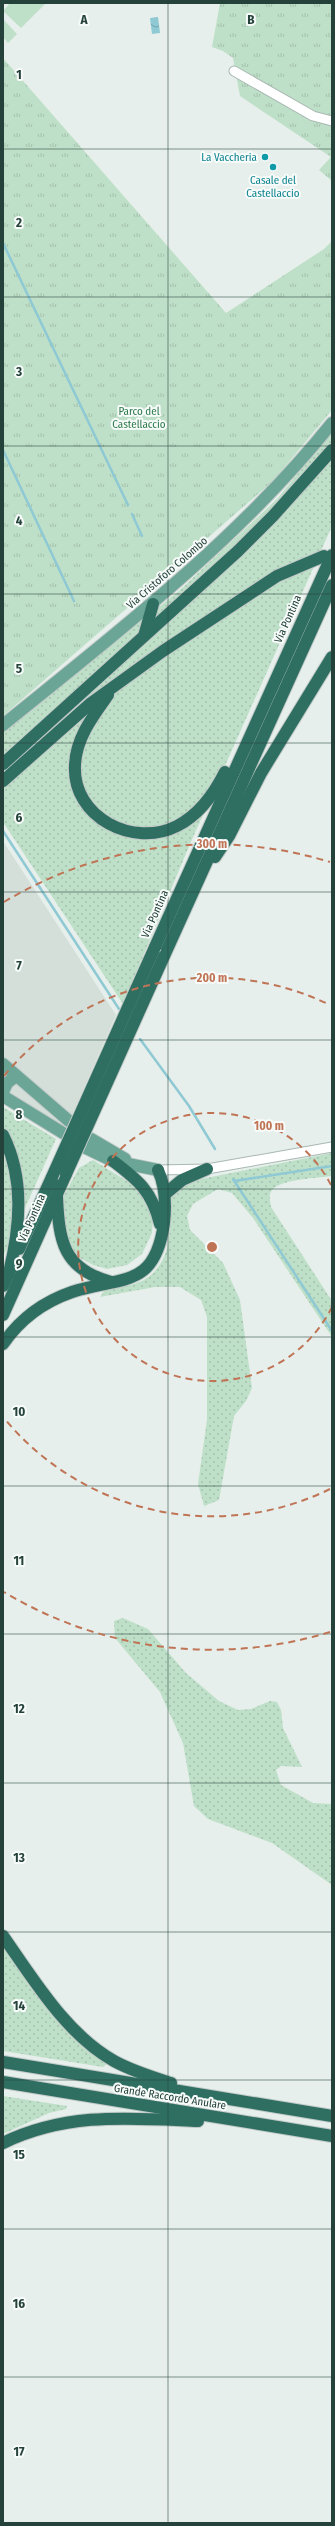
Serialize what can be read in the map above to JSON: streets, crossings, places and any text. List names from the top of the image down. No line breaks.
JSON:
{"streets":{"highway":["Via Pontina","Grande Raccordo Anulare"],"main road":["Via Cristoforo Colombo"]},"parks":["Parco del Castellaccio"],"places":["La Vaccheria","Casale del Castellaccio"],"grid":{"columns":["A","B"],"rows":["1","2","3","4","5","6","7","8","9","10","11","12","13","14","15","16","17"]},"rings":["300 m","200 m","100 m"]}
